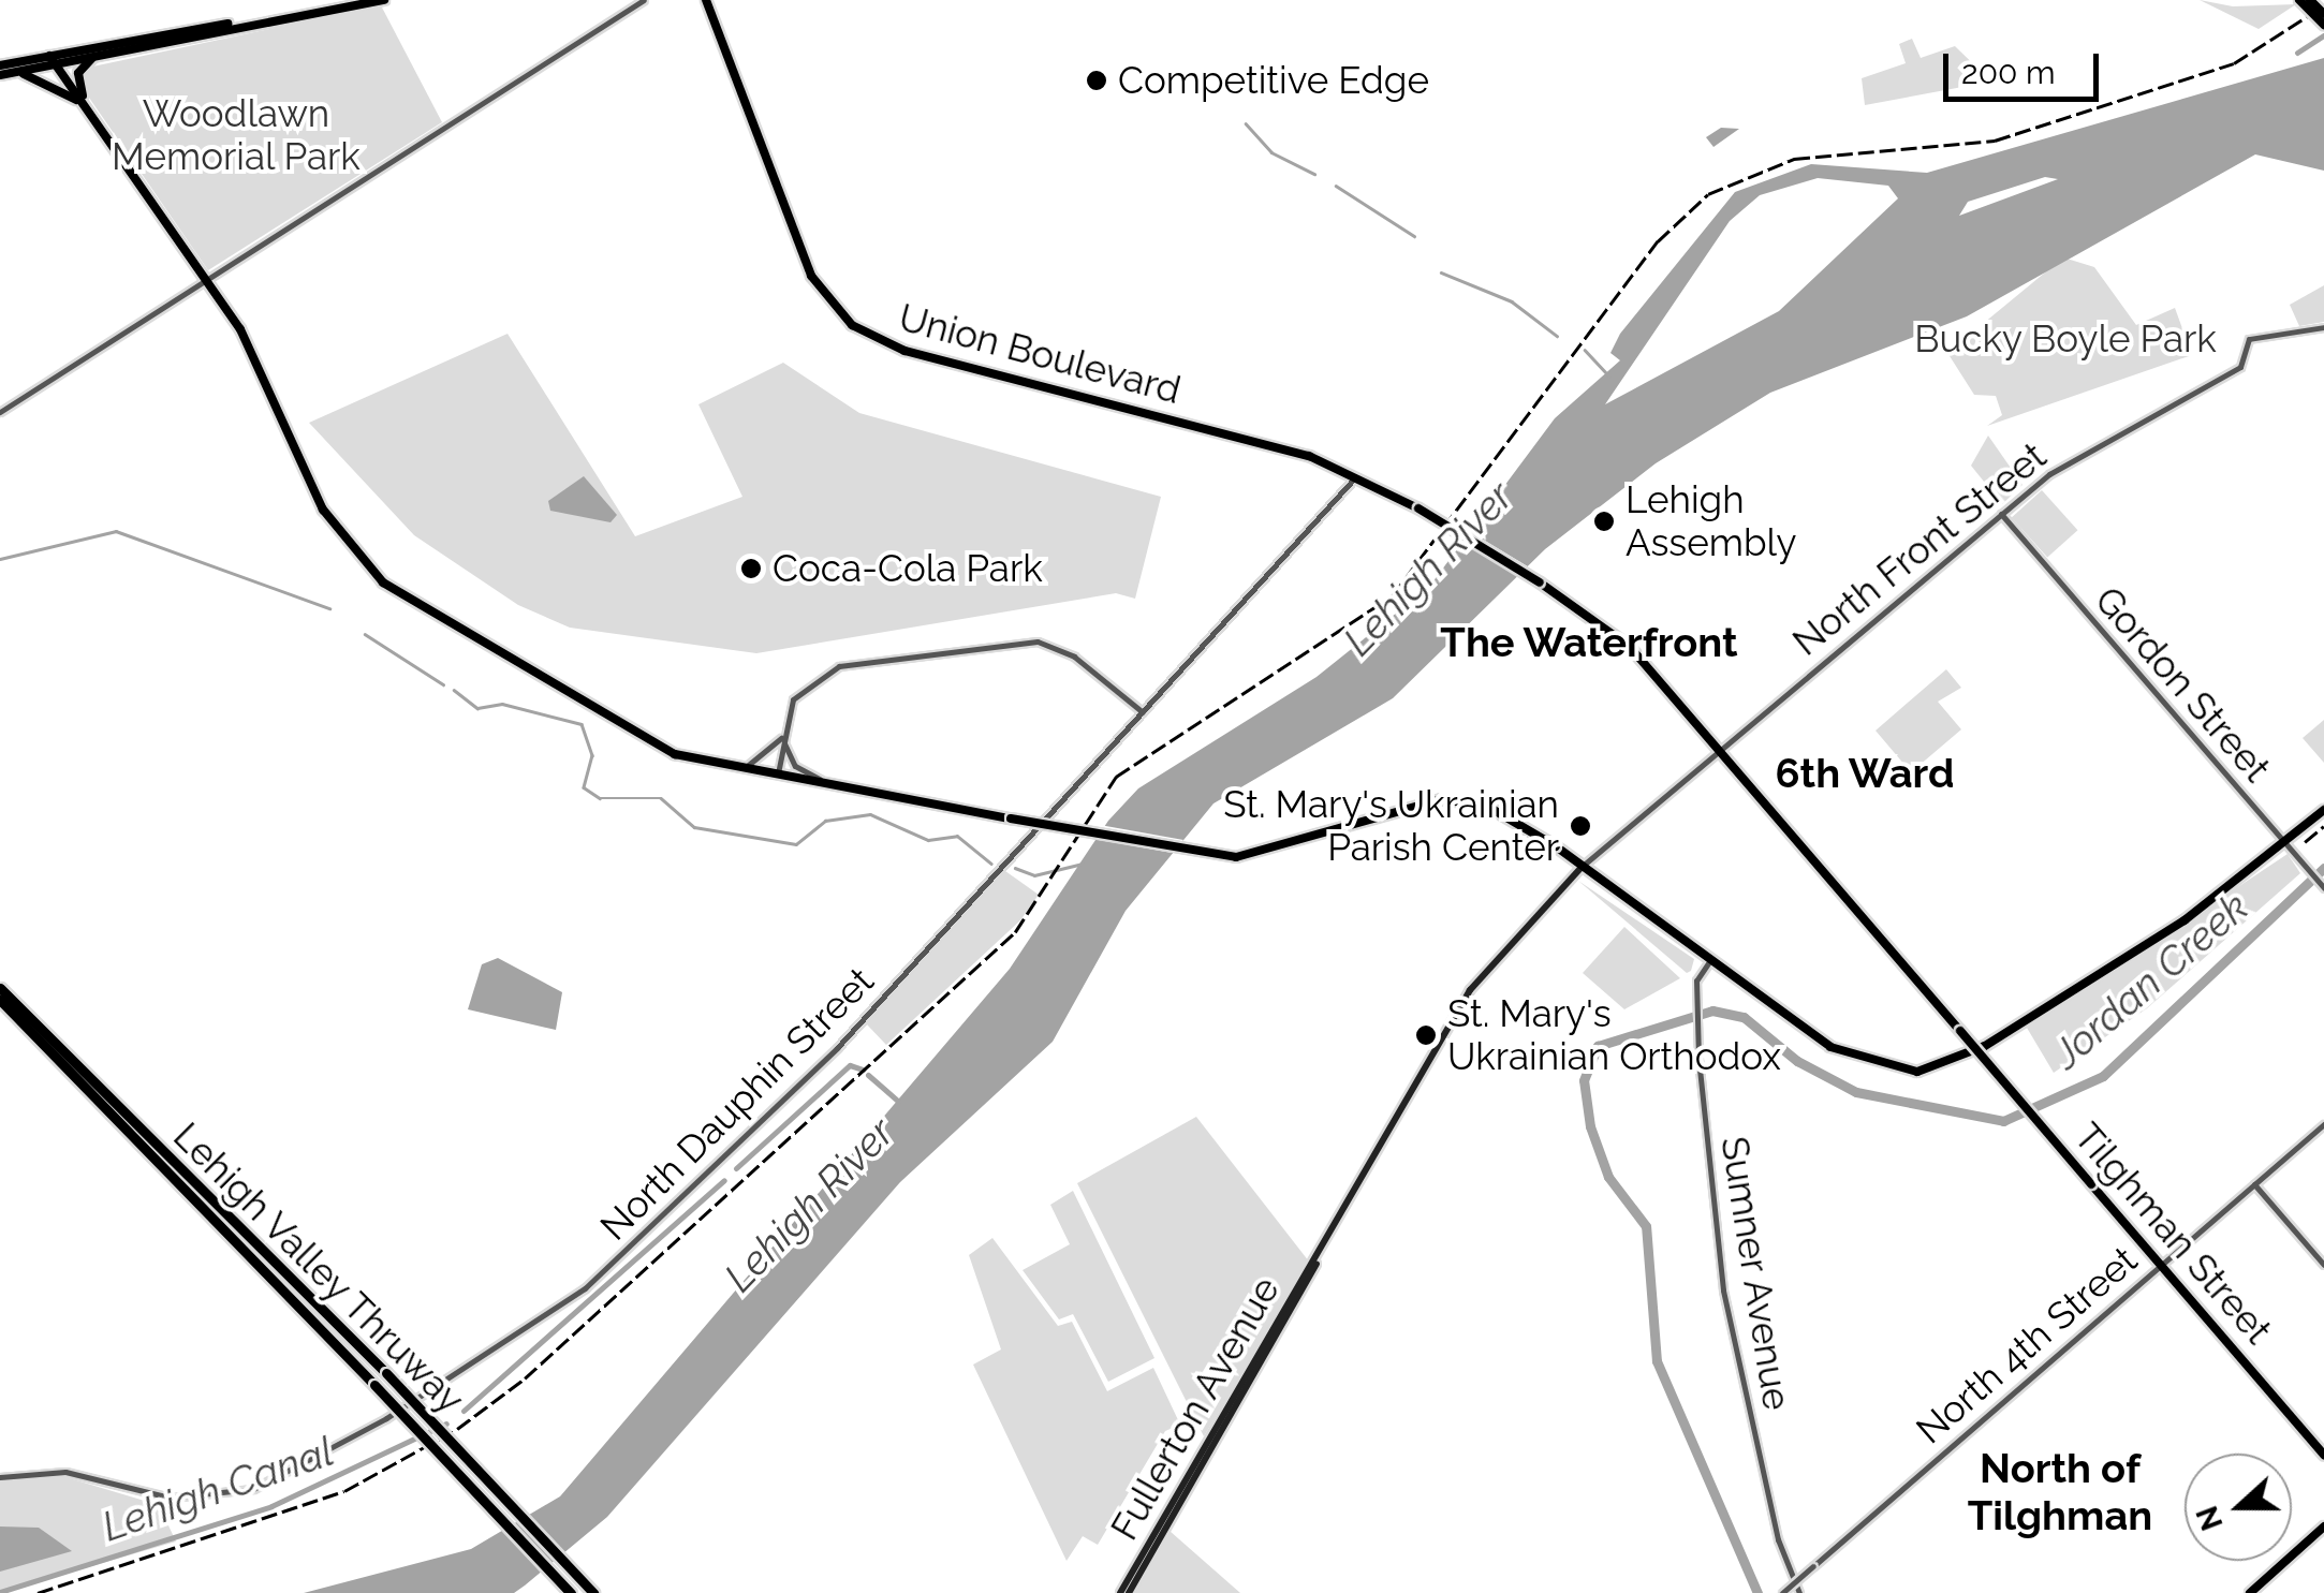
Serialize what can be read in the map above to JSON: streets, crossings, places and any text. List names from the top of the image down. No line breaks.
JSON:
{"streets":{"highway":["Lehigh Valley Thruway"],"main road":["Union Boulevard","North Front Street","Tilghman Street","Fullerton Avenue"],"street":["Gordon Street","North Dauphin Street","Sumner Avenue","North 4th Street"]},"crossings":[["Union Boulevard","North Dauphin Street"],["Union Boulevard","Tilghman Street"],["North Front Street","Gordon Street"],["North Front Street","Tilghman Street"],["North Front Street","Fullerton Avenue"],["Tilghman Street","North 4th Street"]],"districts":["The Waterfront","6th Ward","North of Tilghman"],"water":["Lehigh River","Jordan Creek","Lehigh Canal"],"parks":["Woodlawn Memorial Park","Bucky Boyle Park"],"places":["Competitive Edge","Lehigh Assembly","Coca-Cola Park","St. Mary's Ukrainian Parish Center","St. Mary's Ukrainian Orthodox"],"scale_bar":"200 m","north":"left"}
